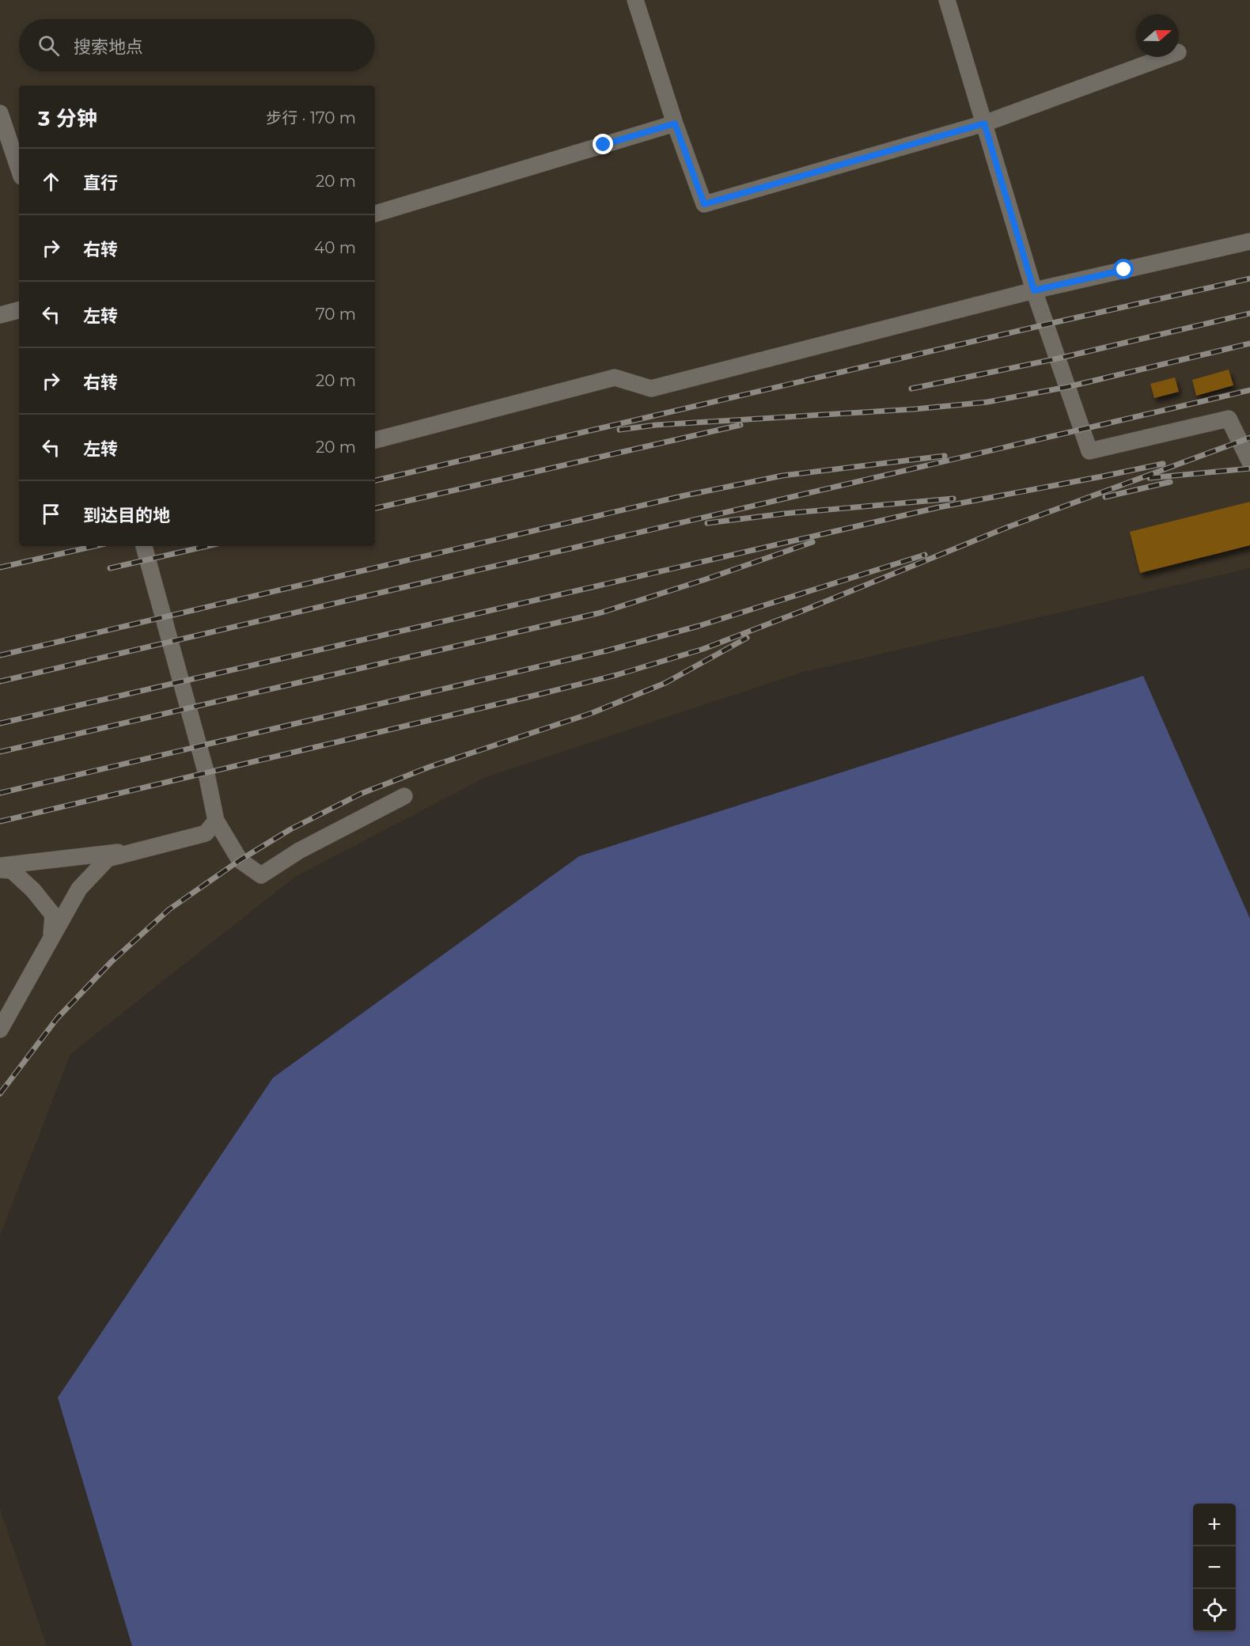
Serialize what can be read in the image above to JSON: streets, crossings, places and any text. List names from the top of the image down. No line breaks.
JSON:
{"north":"right","page":{"search":"搜索地点","heading":["3 分钟","步行 · 170 m"],"list":[["直行","20 m"],["右转","40 m"],["左转","70 m"],["右转","20 m"],["左转","20 m"],"到达目的地"],"map_buttons":["+","−"]}}
